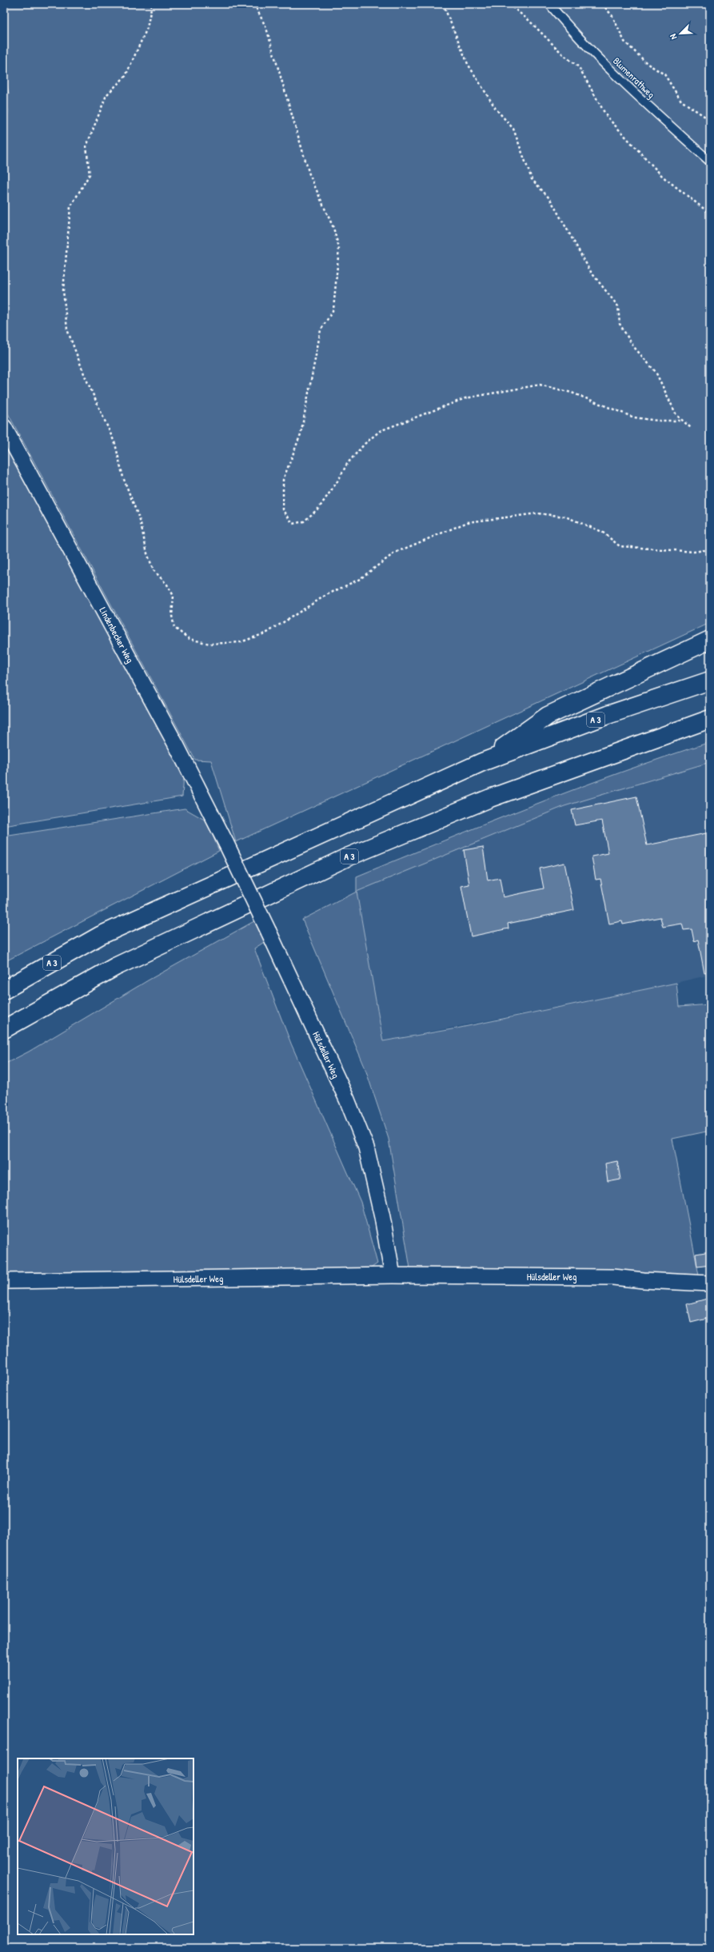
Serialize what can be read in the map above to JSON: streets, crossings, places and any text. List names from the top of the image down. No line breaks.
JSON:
{"streets":{"highway":["A 3"],"street":["Lindenbecker Weg","Hülsdeller Weg"],"lane":["Blumenrathweg"]},"crossings":[["Lindenbecker Weg","Hülsdeller Weg"]],"north":"bottom left"}
